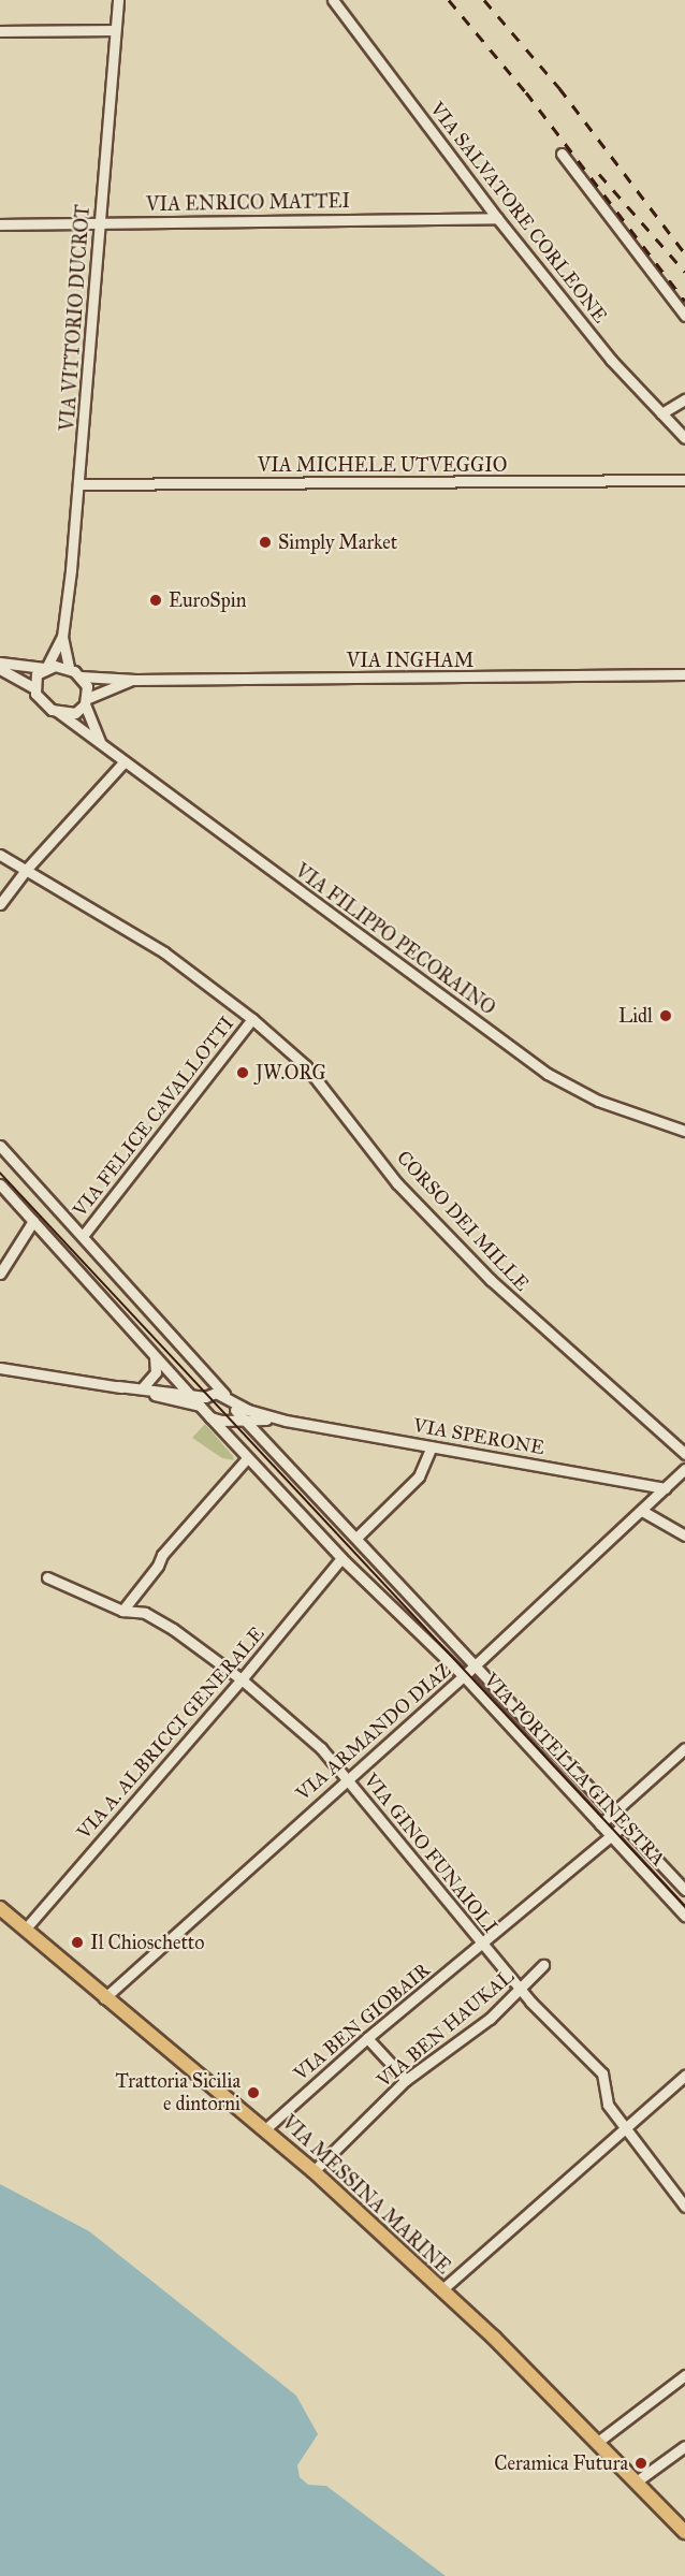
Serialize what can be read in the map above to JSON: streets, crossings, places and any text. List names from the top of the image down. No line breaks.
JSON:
{"streets":{"main road":["VIA MESSINA MARINE"],"street":["VIA ENRICO MATTEI","VIA SALVATORE CORLEONE","VIA VITTORIO DUCROT","VIA MICHELE UTVEGGIO","VIA INGHAM","VIA FILIPPO PECORAINO","VIA FELICE CAVALLOTTI","CORSO DEI MILLE","VIA SPERONE","VIA ARMANDO DIAZ","VIA A. ALBRICCI GENERALE","VIA PORTELLA GINESTRA","VIA GINO FUNAIOLI","VIA BEN GIOBAIR","VIA BEN HAUKAL"]},"crossings":[["VIA ENRICO MATTEI","VIA SALVATORE CORLEONE"],["VIA ENRICO MATTEI","VIA VITTORIO DUCROT"],["VIA VITTORIO DUCROT","VIA MICHELE UTVEGGIO"],["VIA INGHAM","VIA FILIPPO PECORAINO"],["VIA FELICE CAVALLOTTI","CORSO DEI MILLE"],["VIA FELICE CAVALLOTTI","VIA PORTELLA GINESTRA"],["VIA SPERONE","VIA ARMANDO DIAZ"],["VIA ARMANDO DIAZ","VIA PORTELLA GINESTRA"],["VIA ARMANDO DIAZ","VIA GINO FUNAIOLI"],["VIA ARMANDO DIAZ","VIA MESSINA MARINE"],["VIA A. ALBRICCI GENERALE","VIA PORTELLA GINESTRA"],["VIA A. ALBRICCI GENERALE","VIA GINO FUNAIOLI"],["VIA A. ALBRICCI GENERALE","VIA MESSINA MARINE"],["VIA PORTELLA GINESTRA","VIA BEN GIOBAIR"],["VIA GINO FUNAIOLI","VIA BEN GIOBAIR"],["VIA GINO FUNAIOLI","VIA BEN HAUKAL"],["VIA BEN GIOBAIR","VIA MESSINA MARINE"],["VIA BEN HAUKAL","VIA MESSINA MARINE"]],"places":["Simply Market","EuroSpin","Lidl","JW.ORG","Il Chioschetto","Trattoria Sicilia e dintorni","Ceramica Futura"]}
